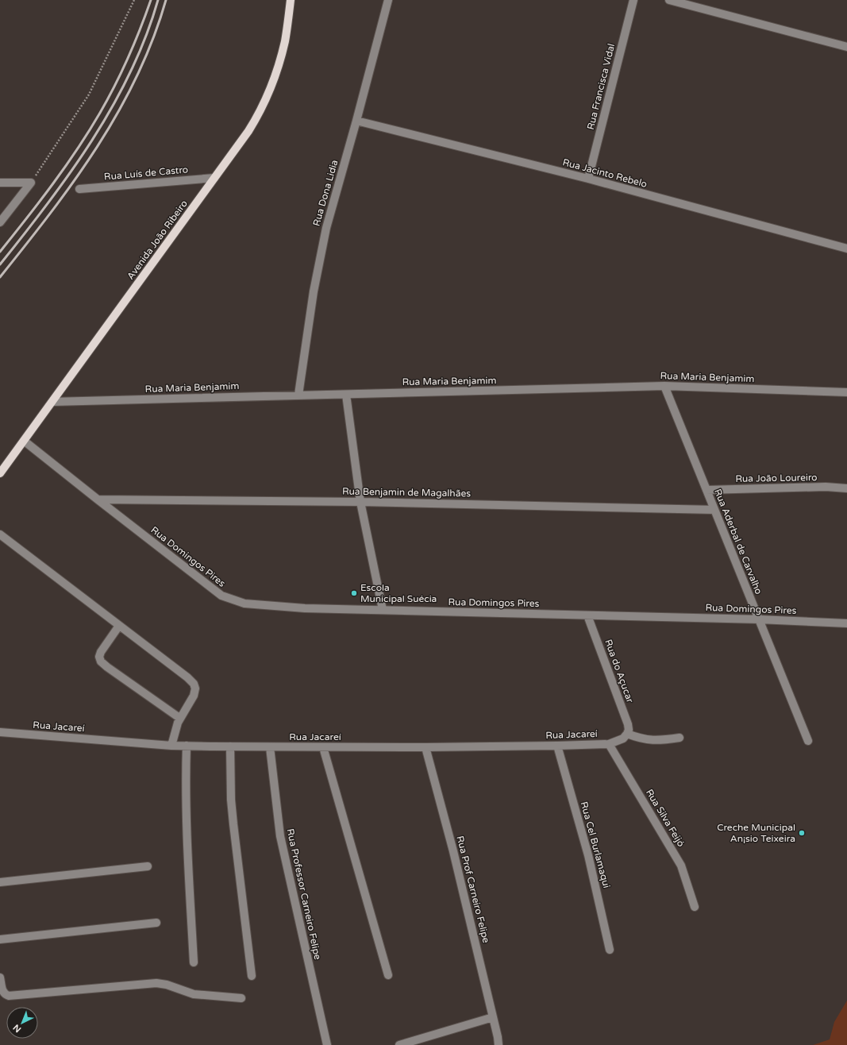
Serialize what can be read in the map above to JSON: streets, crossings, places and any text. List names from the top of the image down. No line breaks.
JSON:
{"streets":{"main road":["Avenida João Ribeiro"],"street":["Rua Francisca Vidal","Rua Luís de Castro","Rua Jacinto Rebelo","Rua Dona Lidia","Rua Maria Benjamim","Rua João Loureiro","Rua Benjamin de Magalhães","Rua Aderbal de Carvalho","Rua Domingos Pires","Rua do Açucar","Rua Jacareí","Rua Silva Feijó","Rua Cel Burlamaqui","Rua Prof Carneiro Felipe","Rua Professor Carneiro Felipe"]},"crossings":[["Rua Francisca Vidal","Rua Jacinto Rebelo"],["Rua Luís de Castro","Avenida João Ribeiro"],["Rua Jacinto Rebelo","Rua Dona Lidia"],["Rua Dona Lidia","Rua Maria Benjamim"],["Avenida João Ribeiro","Rua Maria Benjamim"],["Avenida João Ribeiro","Rua Domingos Pires"],["Rua Maria Benjamim","Rua Aderbal de Carvalho"],["Rua João Loureiro","Rua Aderbal de Carvalho"],["Rua Benjamin de Magalhães","Rua Aderbal de Carvalho"],["Rua Benjamin de Magalhães","Rua Domingos Pires"],["Rua Aderbal de Carvalho","Rua Domingos Pires"],["Rua Domingos Pires","Rua do Açucar"],["Rua do Açucar","Rua Jacareí"],["Rua Jacareí","Rua Silva Feijó"],["Rua Jacareí","Rua Cel Burlamaqui"],["Rua Jacareí","Rua Prof Carneiro Felipe"],["Rua Jacareí","Rua Professor Carneiro Felipe"]],"places":["Escola Municipal Suécia","Creche Municipal An¡sio Teixeira"],"north":"bottom left"}
